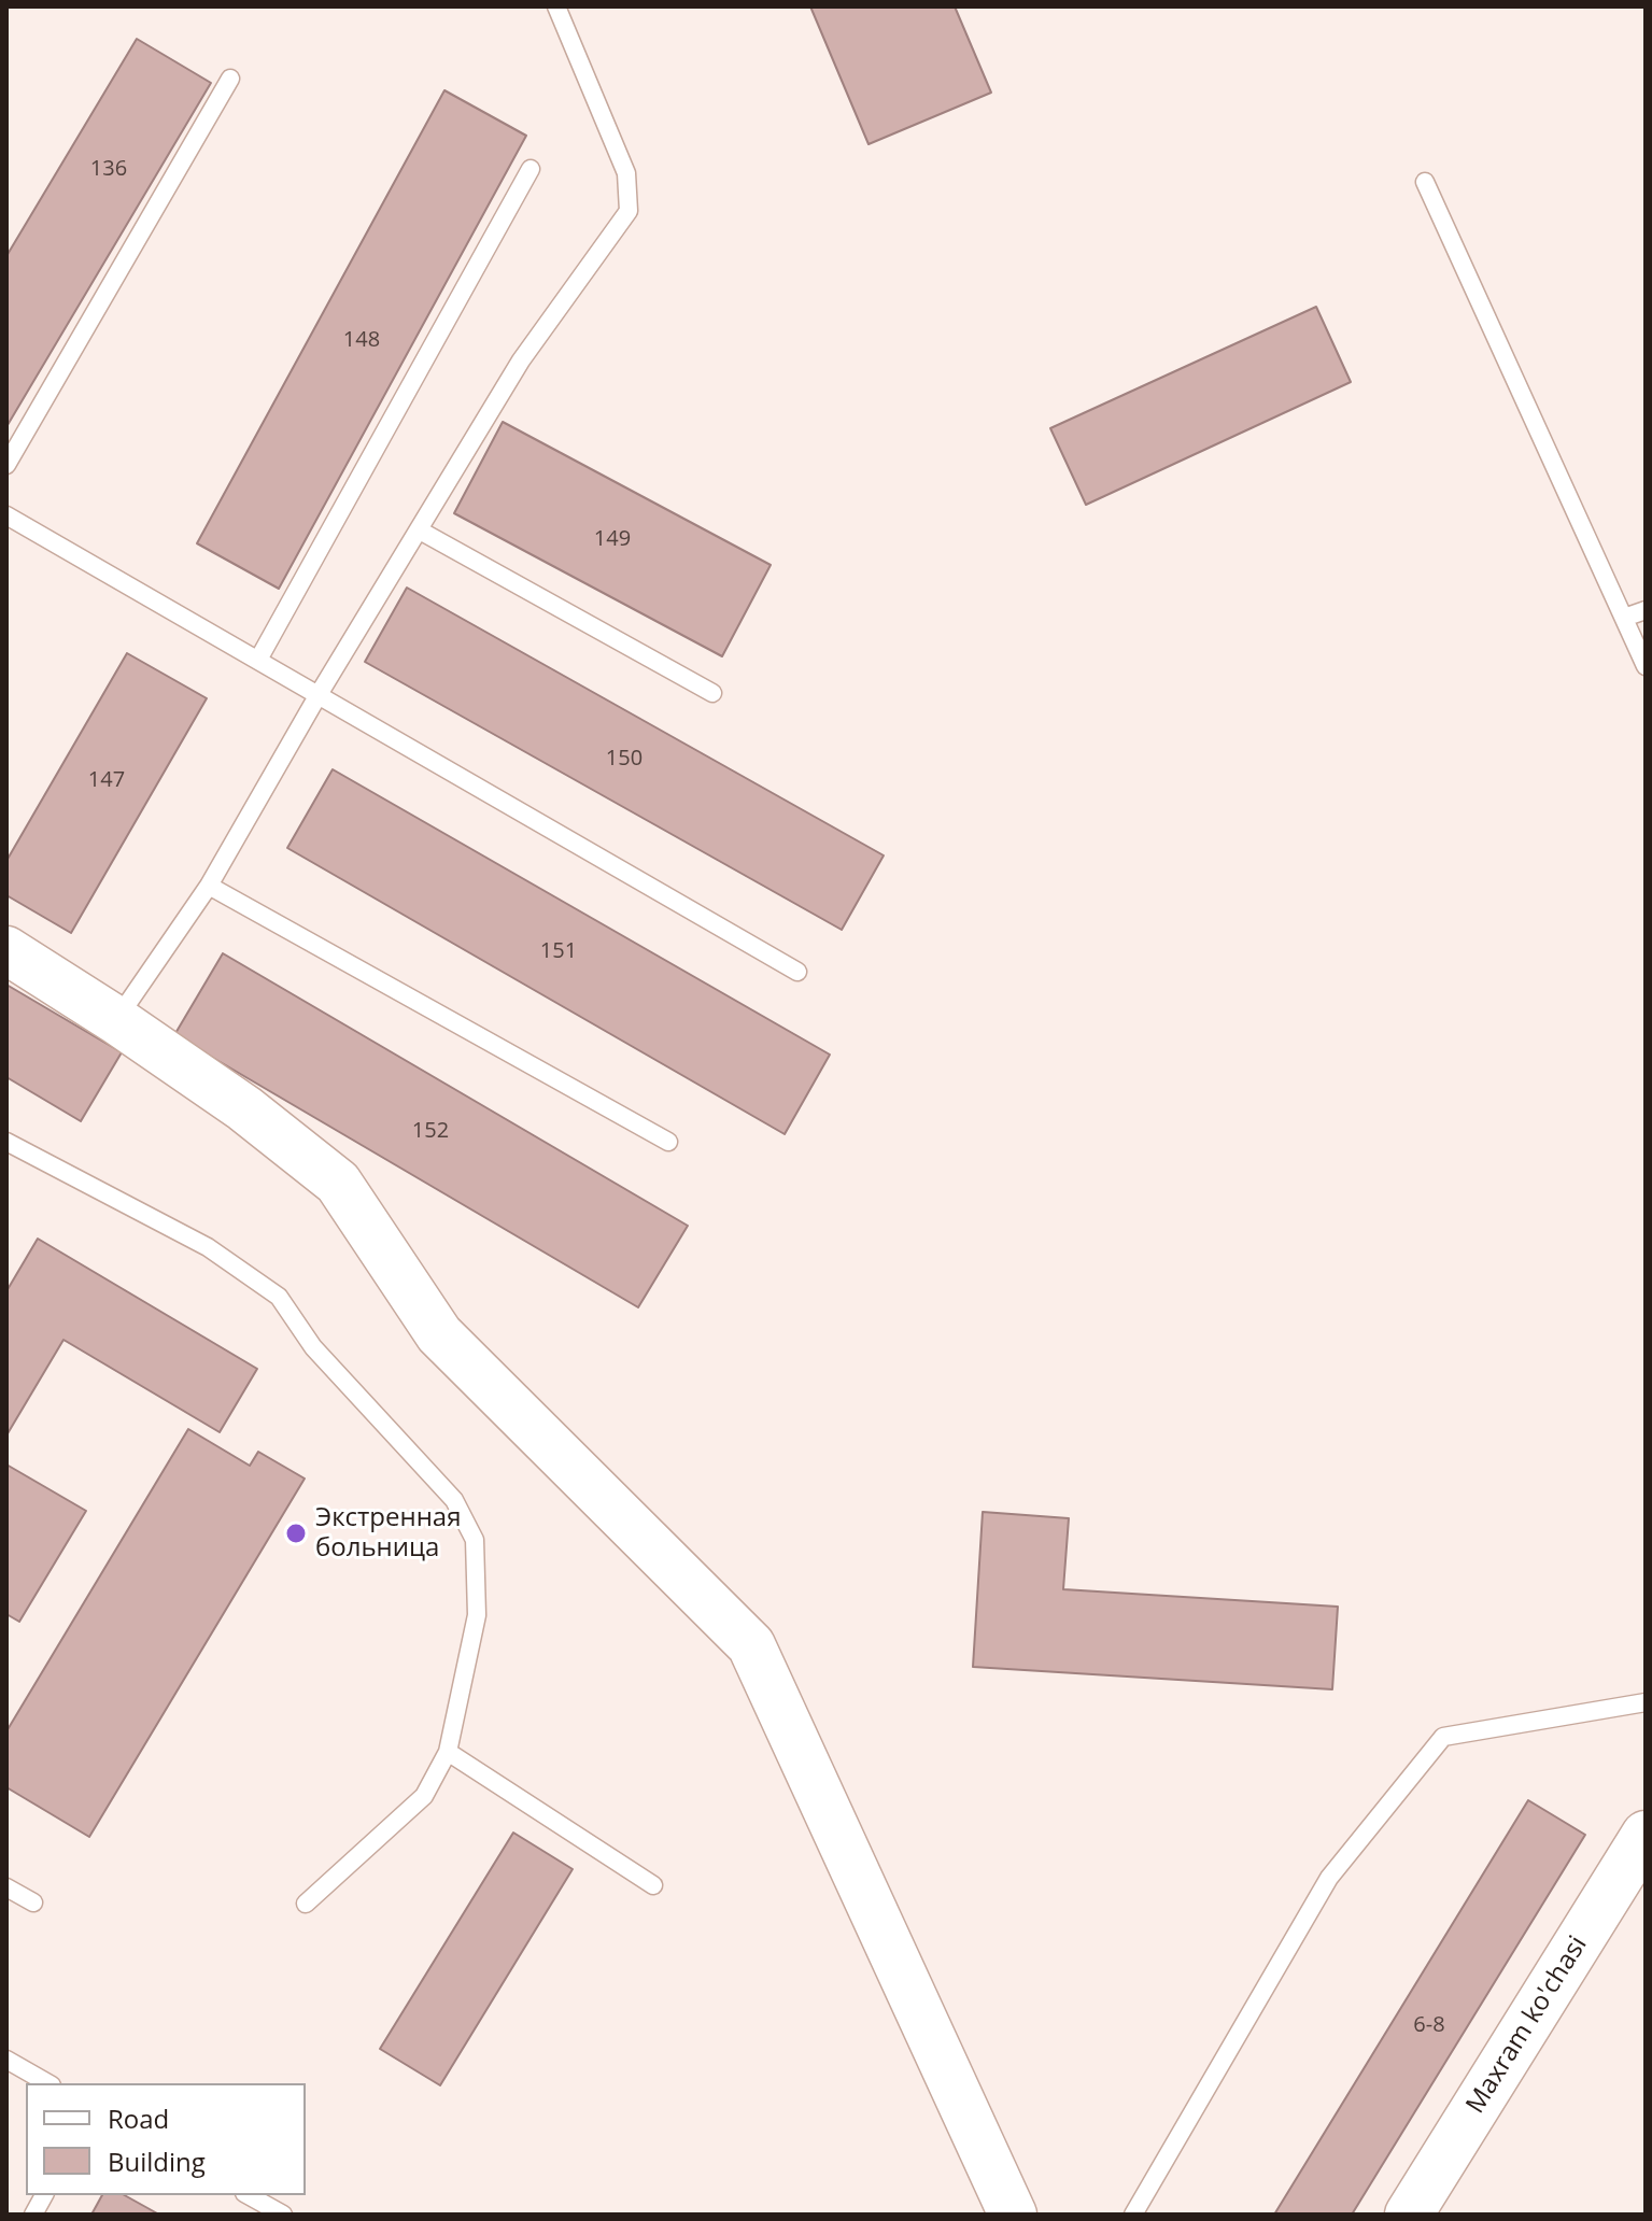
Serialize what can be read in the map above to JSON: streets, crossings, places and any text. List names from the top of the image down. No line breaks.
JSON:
{"streets":{"street":["Maxram ko'chasi"]},"places":["Экстренная больница"],"house_numbers":["136","148","149","150","147","151","152","6-8"],"legend":["Road","Building"]}
